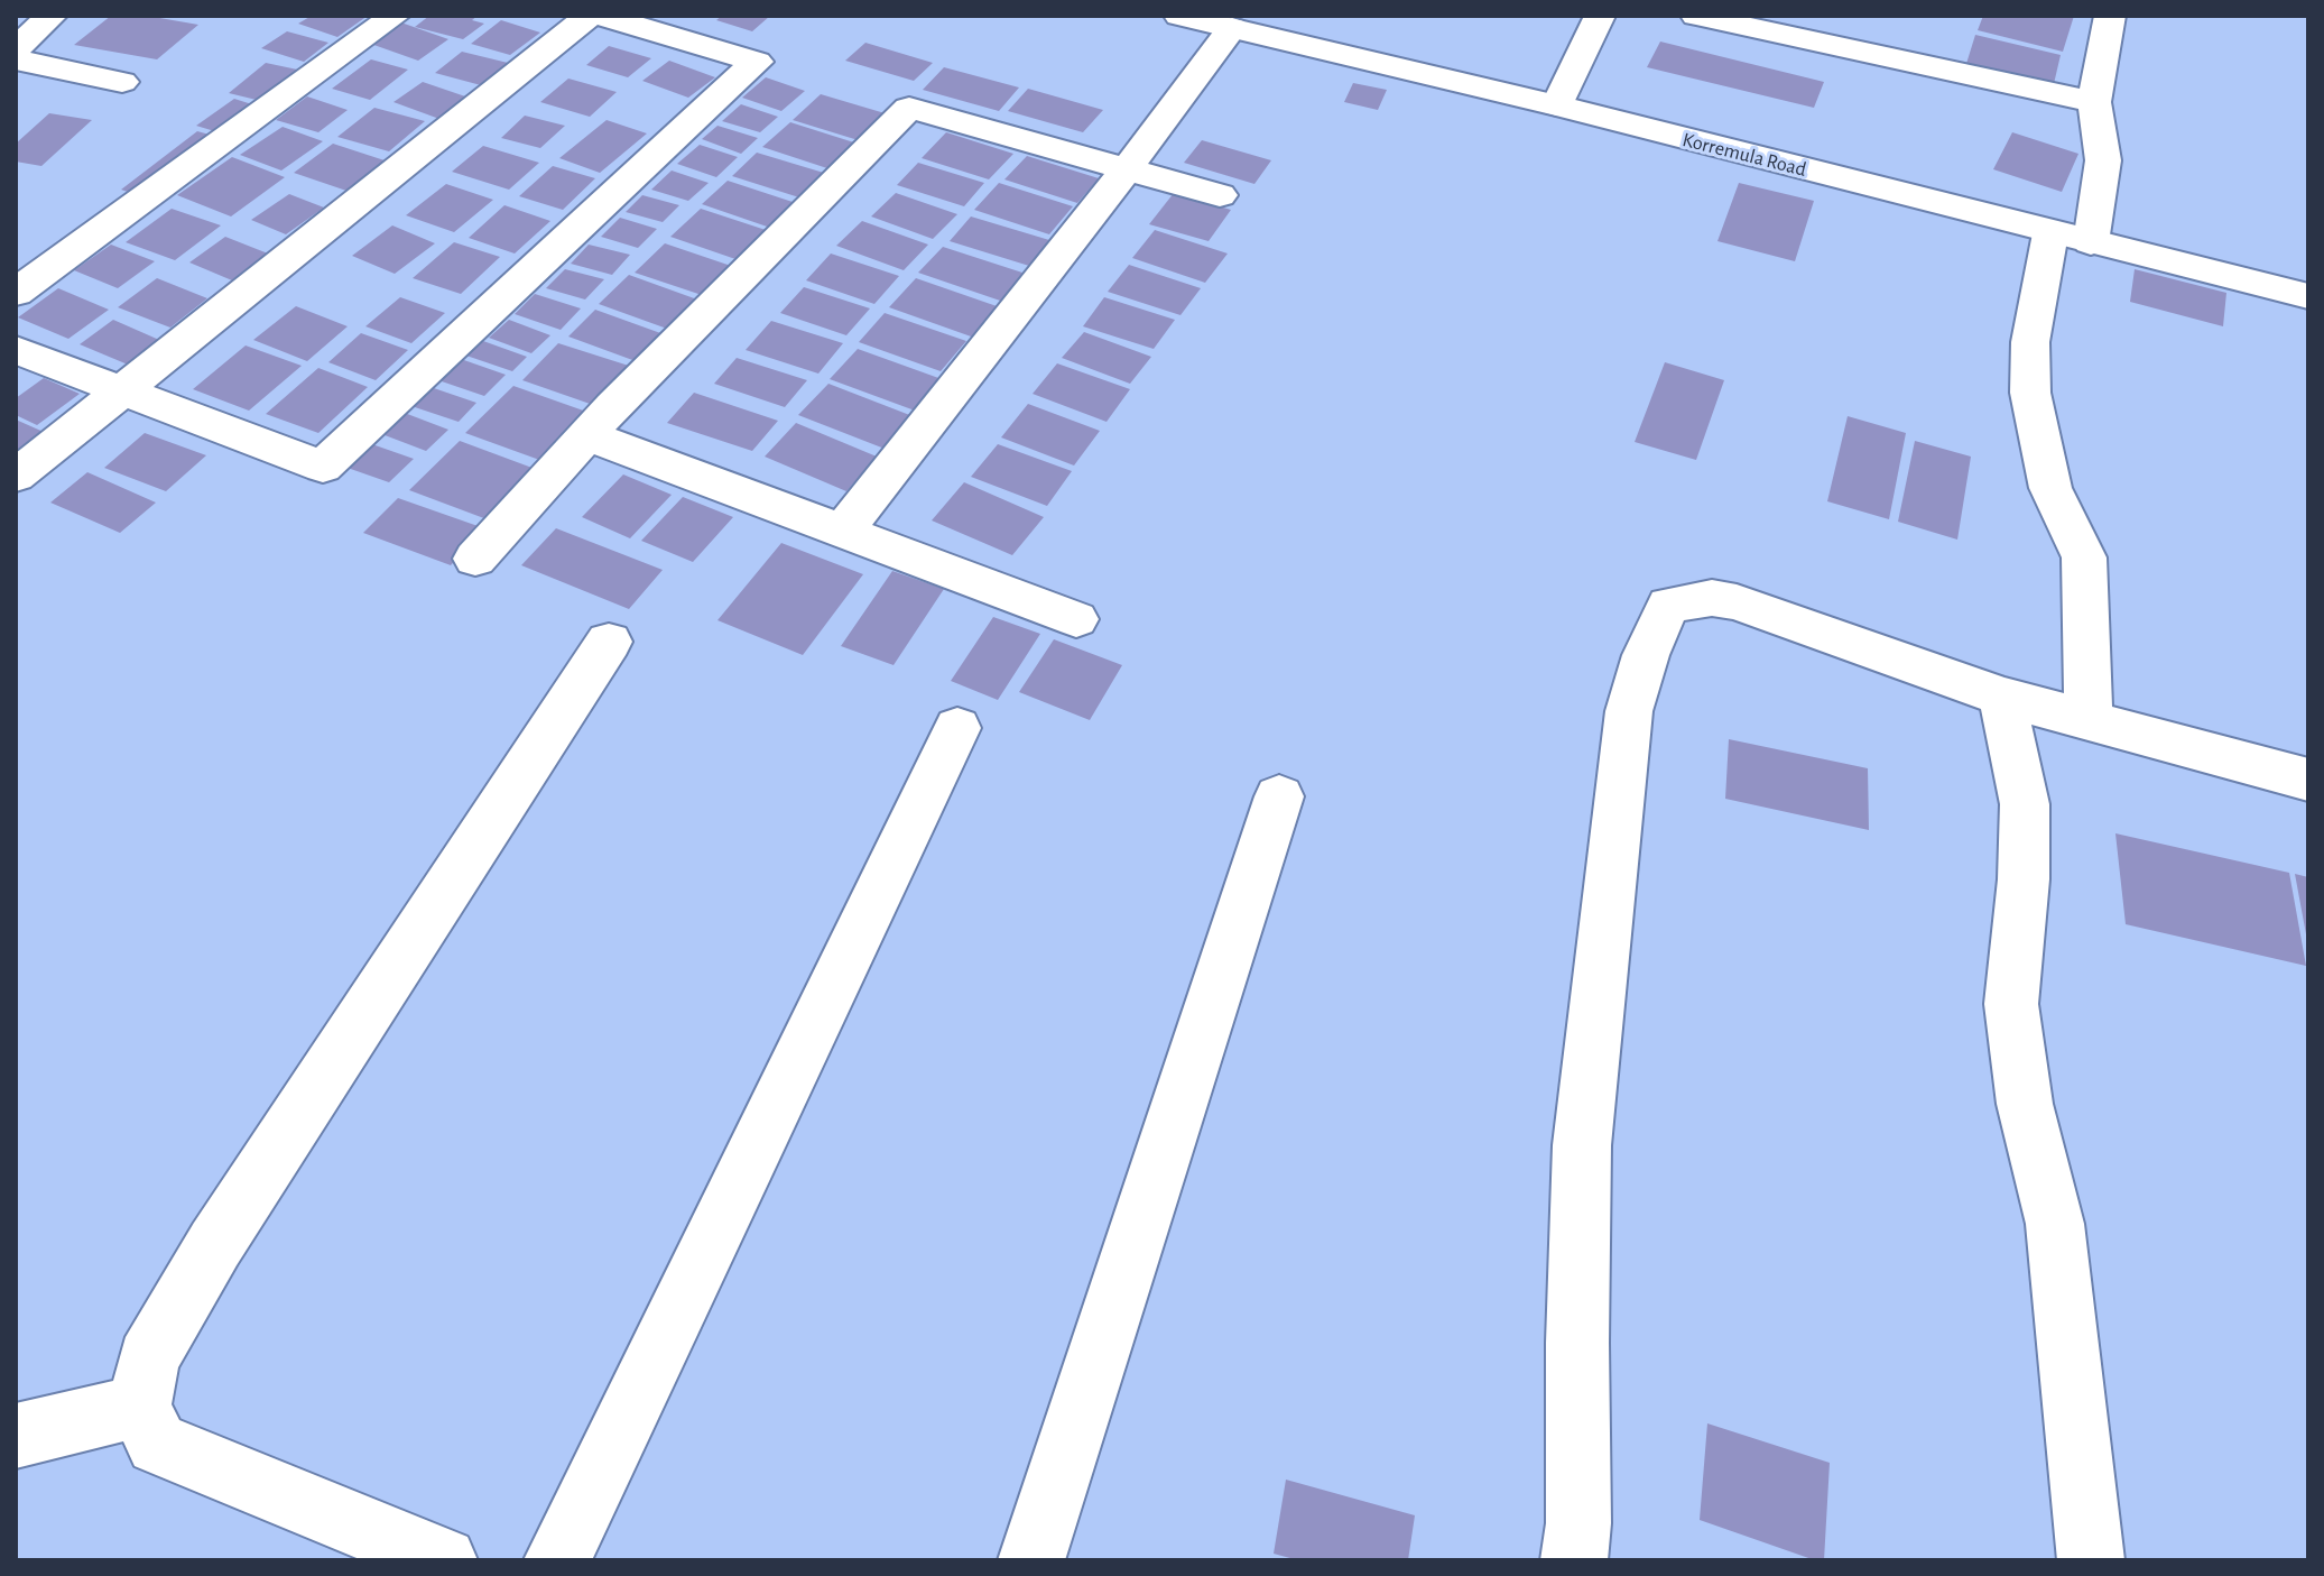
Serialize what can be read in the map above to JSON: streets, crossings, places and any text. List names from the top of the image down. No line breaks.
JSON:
{"streets":{"street":["Korremula Road"]}}
